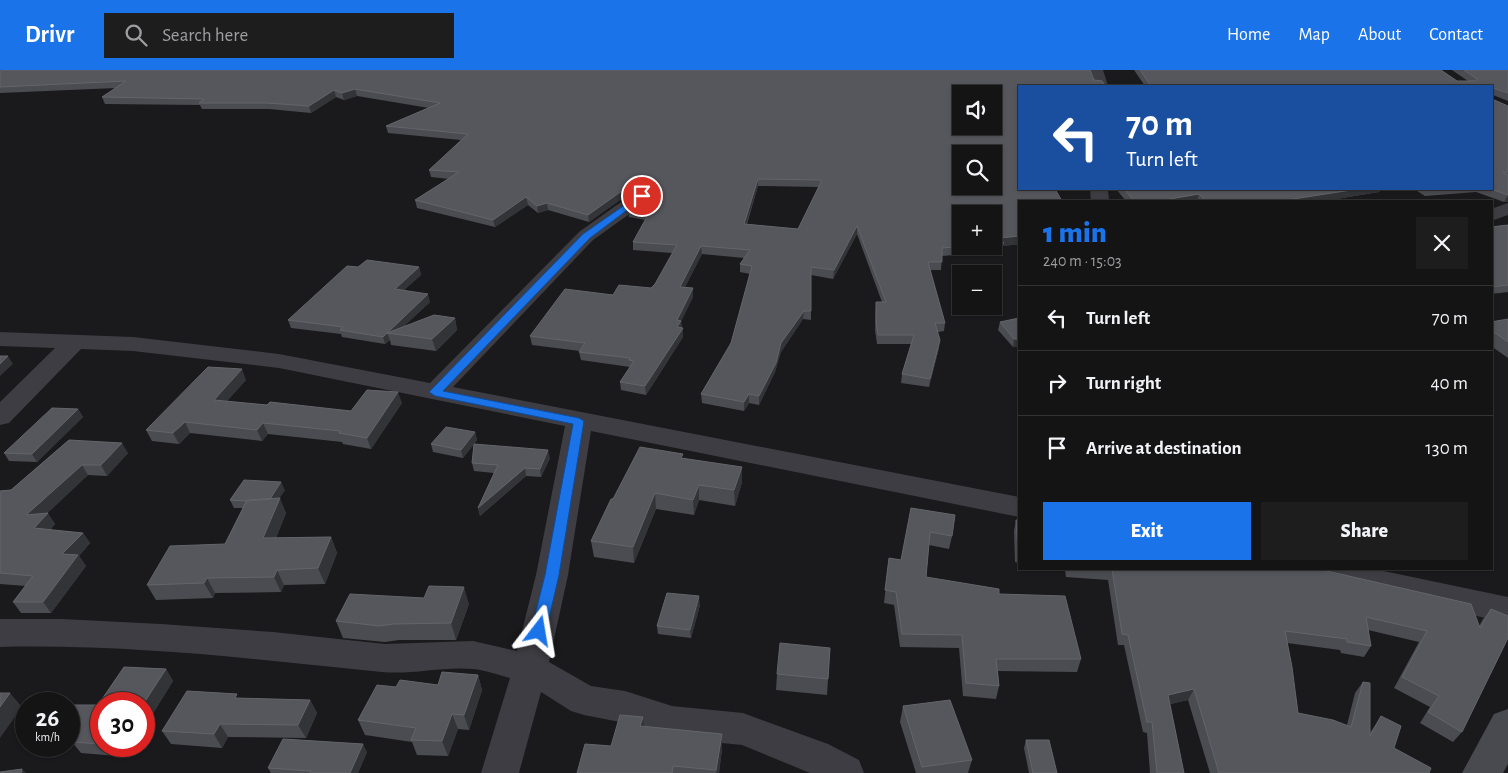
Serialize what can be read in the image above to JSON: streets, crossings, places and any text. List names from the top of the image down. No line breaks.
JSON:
{"page":{"header":"Drivr","search":"Search here","nav":["Home","Map","About","Contact"],"map_buttons":["+","−"],"turn":["70 m","Turn left"],"heading":["1 min","240 m · 15:03"],"list":[{"name":"Turn left","value":"70 m"},{"name":"Turn right","value":"40 m"},{"name":"Arrive at destination","value":"130 m"}],"buttons":["Exit","Share"],"speed":"26 km/h","limit":"30"}}
